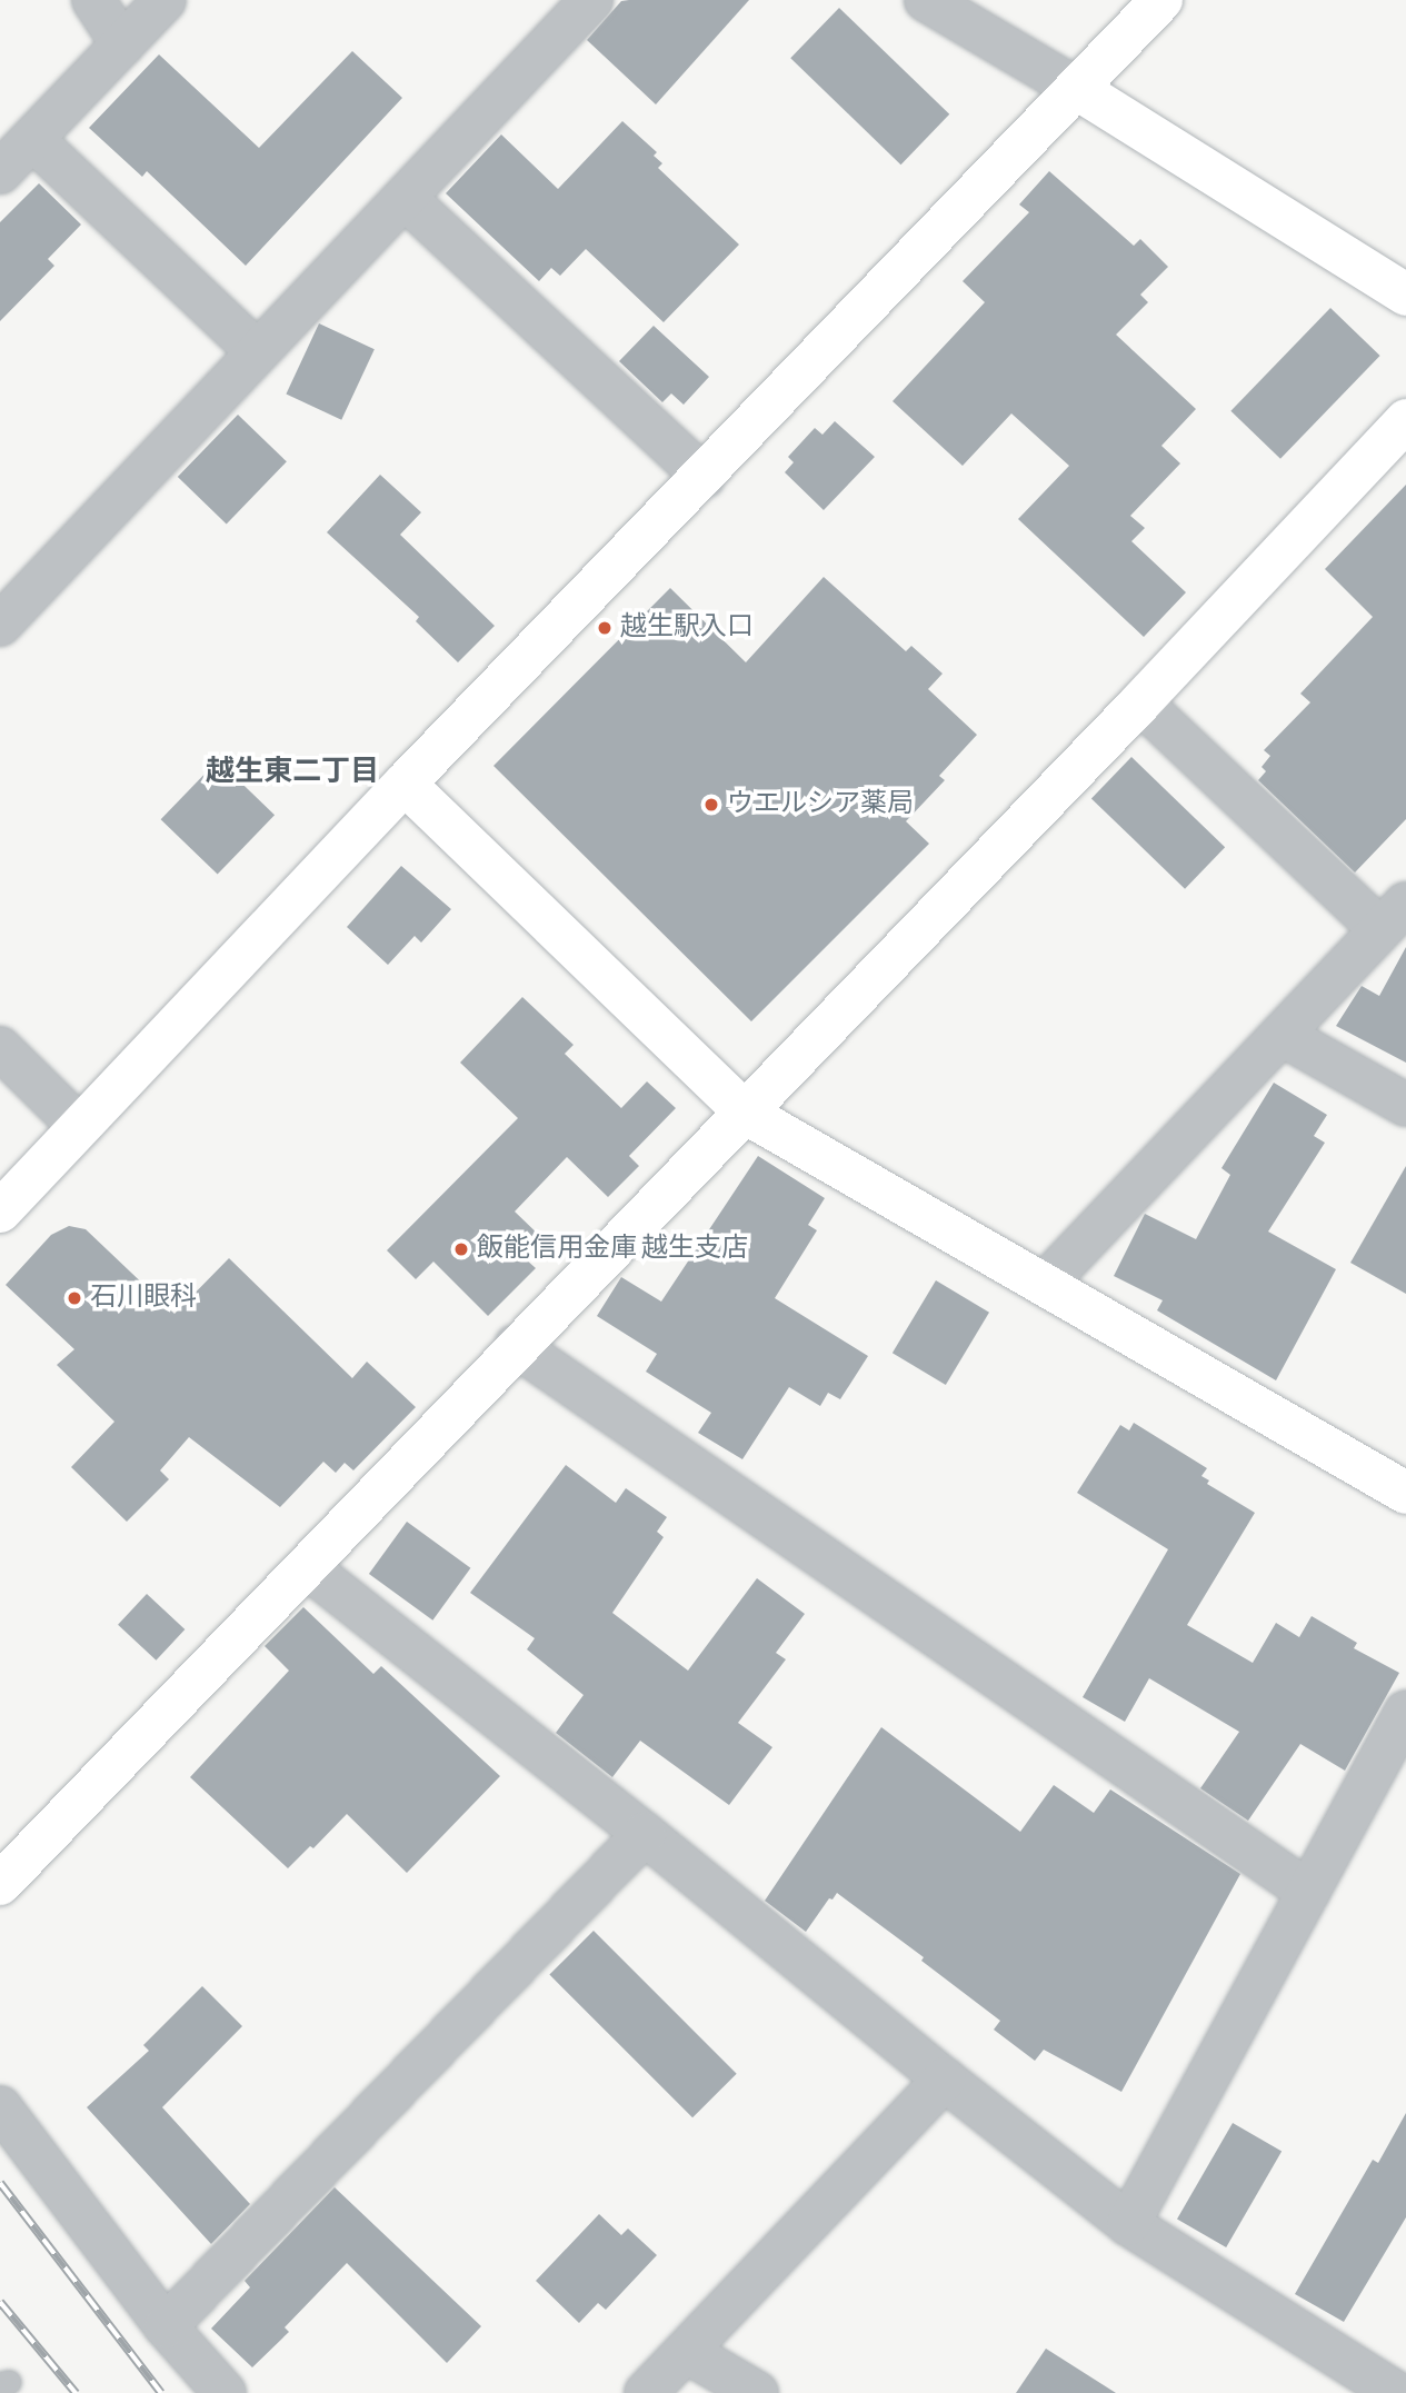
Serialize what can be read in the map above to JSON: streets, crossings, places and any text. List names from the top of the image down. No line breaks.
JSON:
{"districts":["越生東二丁目"],"places":["越生駅入口","ウエルシア薬局","飯能信用金庫 越生支店","石川眼科"]}
